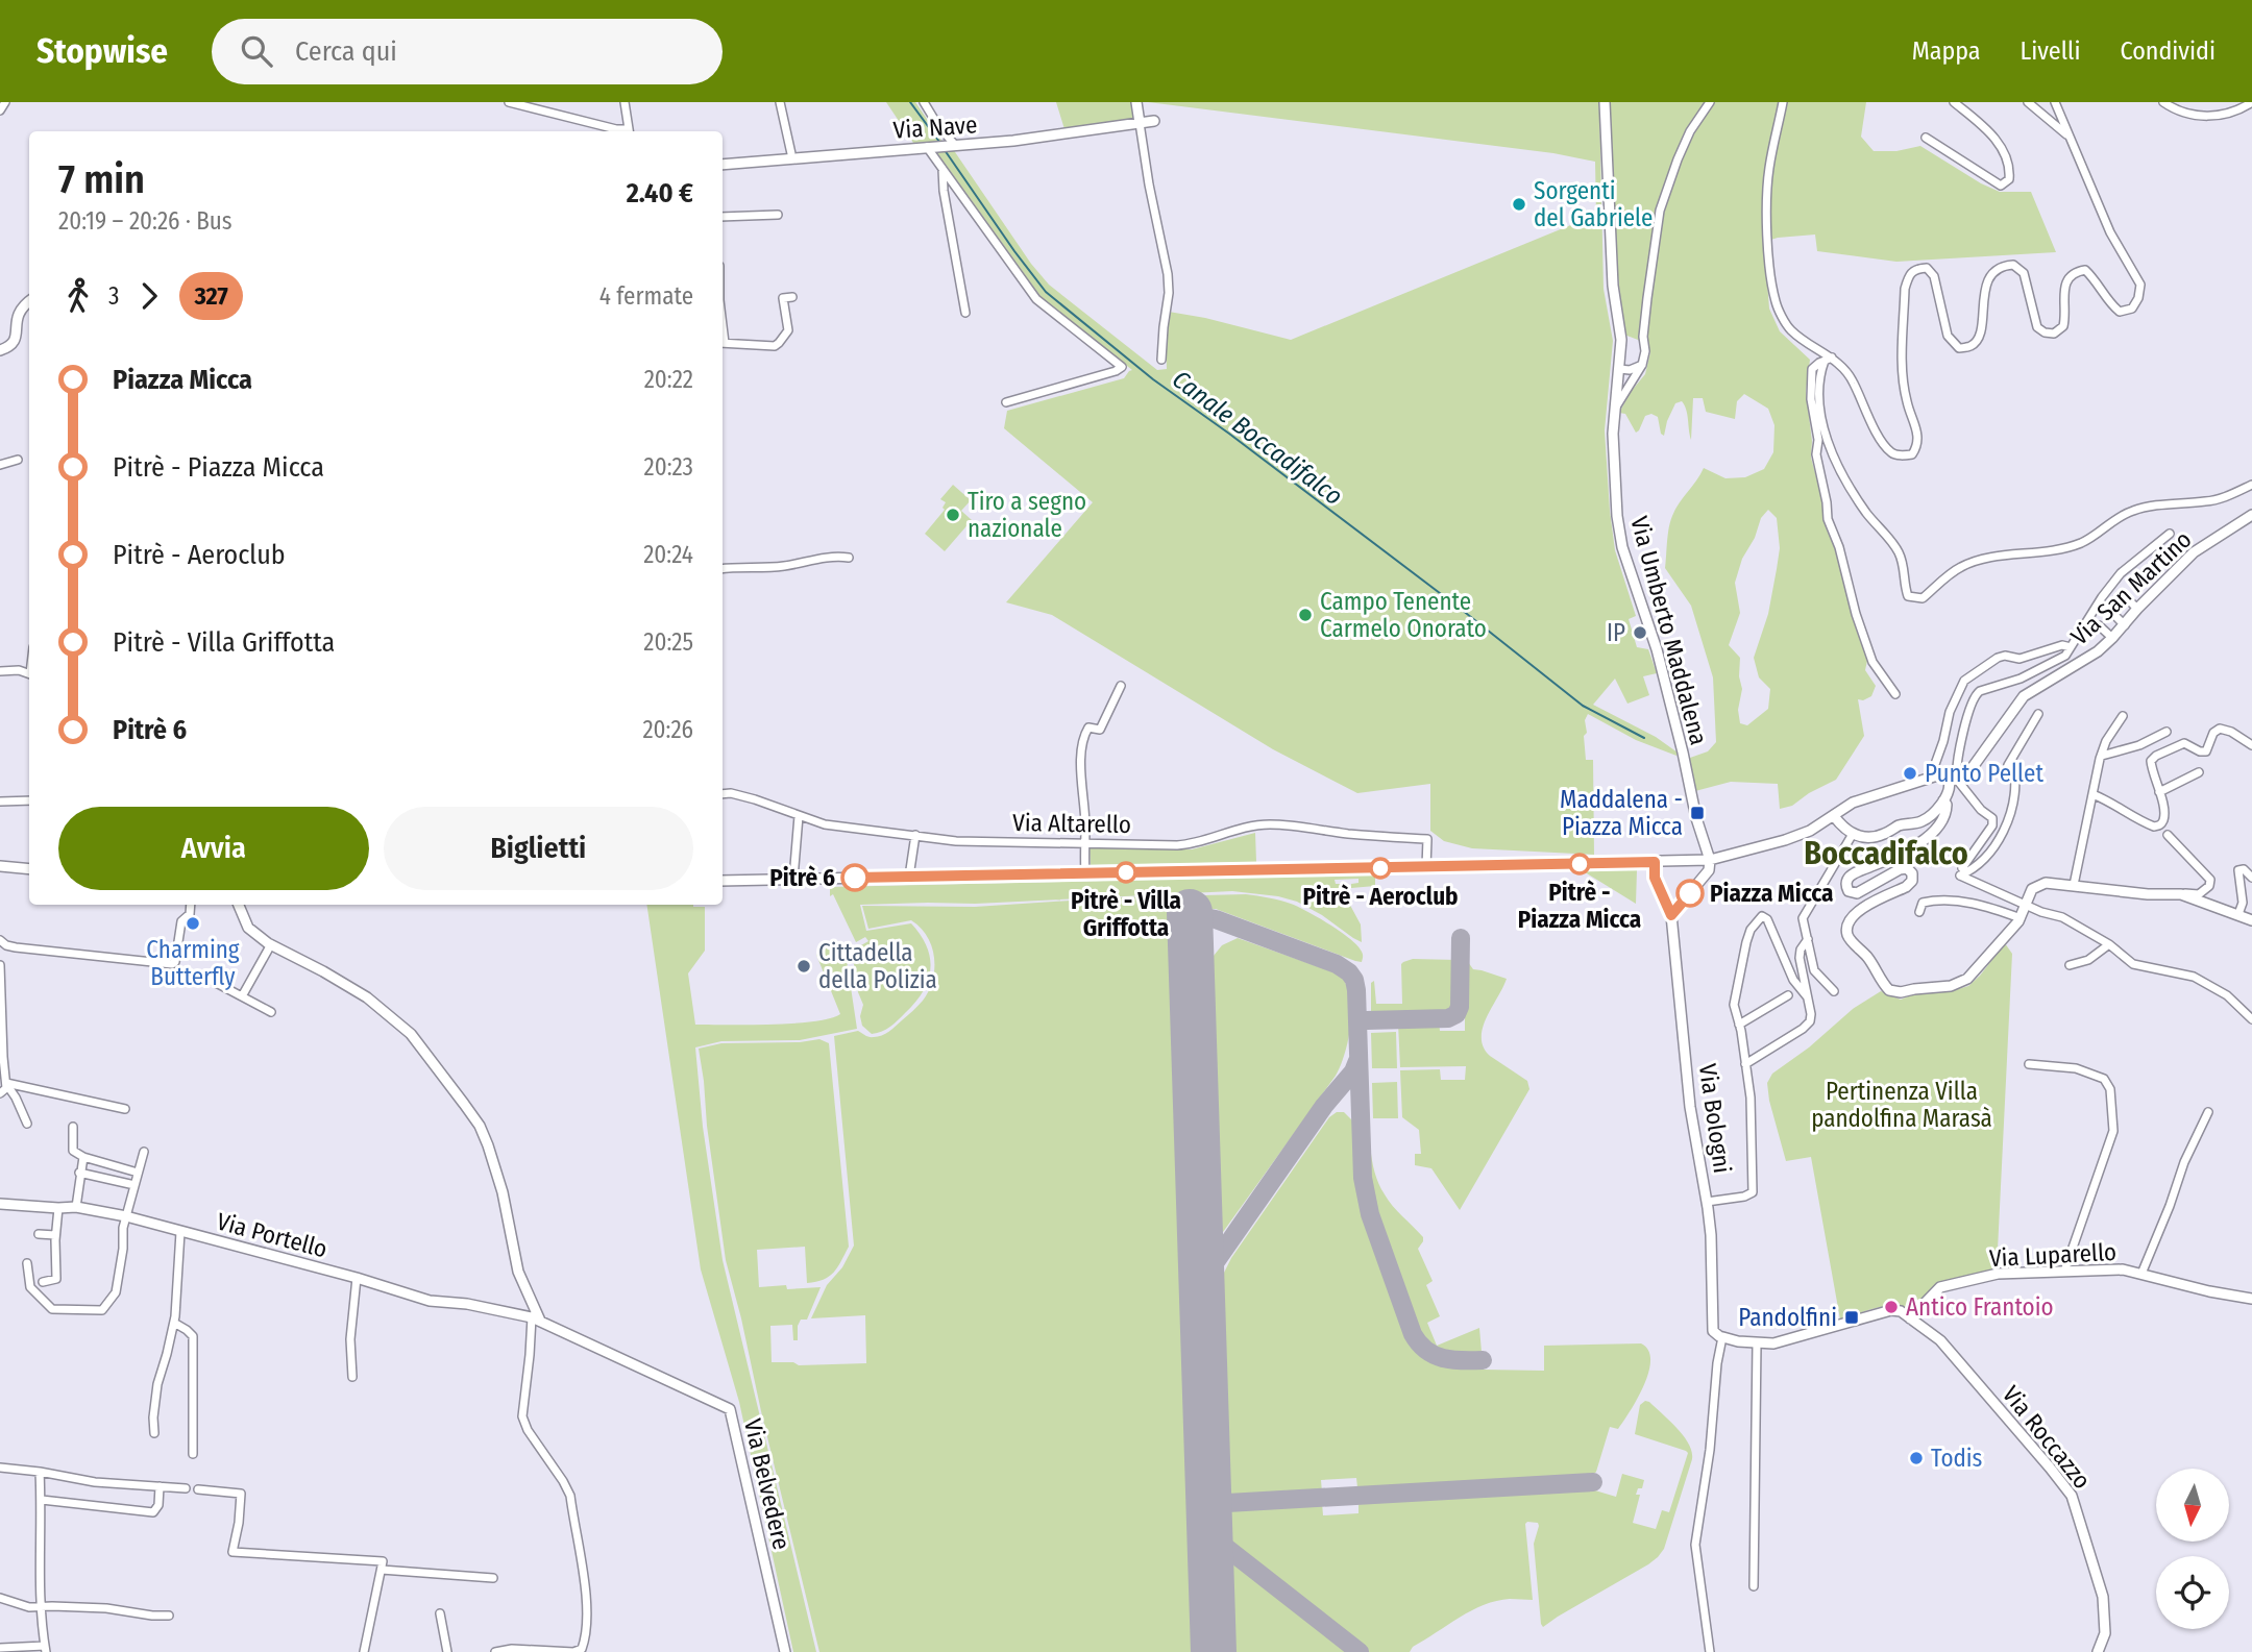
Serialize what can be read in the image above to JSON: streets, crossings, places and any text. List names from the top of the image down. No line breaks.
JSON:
{"streets":{"street":["Via Nave","Via San Martino","Via Umberto Maddalena","Via Altarello","Via Bologni","Via Portello","Via Luparello","Via Roccazzo","Via Belvedere"]},"crossings":[["Via Portello","Via Belvedere"],["Via Luparello","Via Roccazzo"]],"districts":["Boccadifalco"],"water":["Canale Boccadifalco"],"parks":["Pertinenza Villa pandolfina Marasà"],"places":{"other":["Sorgenti del Gabriele","Tiro a segno nazionale","Campo Tenente Carmelo Onorato","IP","Punto Pellet","Pitrè - Piazza Micca","Pitrè - Aeroclub","Pitrè - Villa Griffotta","Pitrè 6","Piazza Micca","Charming Butterfly","Cittadella della Polizia","Antico Frantoio","Todis"],"transit":["Maddalena - Piazza Micca","Pandolfini"]},"lines":["bus line 327"],"north":"bottom","page":{"header":"Stopwise","search":"Cerca qui","nav":["Mappa","Livelli","Condividi"],"heading":["7 min","20:19 – 20:26 · Bus","2.40 €"],"legs":["3","327","4 fermate"],"list":[{"name":"Piazza Micca","value":"20:22"},{"name":"Pitrè - Piazza Micca","value":"20:23"},{"name":"Pitrè - Aeroclub","value":"20:24"},{"name":"Pitrè - Villa Griffotta","value":"20:25"},{"name":"Pitrè 6","value":"20:26"}],"buttons":["Avvia","Biglietti"]}}
